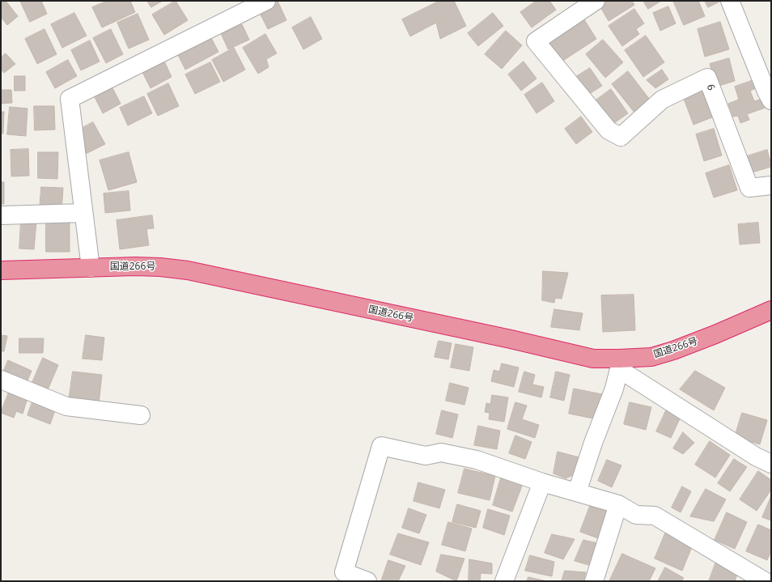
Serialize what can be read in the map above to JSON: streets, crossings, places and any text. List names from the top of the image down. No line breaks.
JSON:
{"streets":{"highway":["国道266号"],"street":["6"]}}
